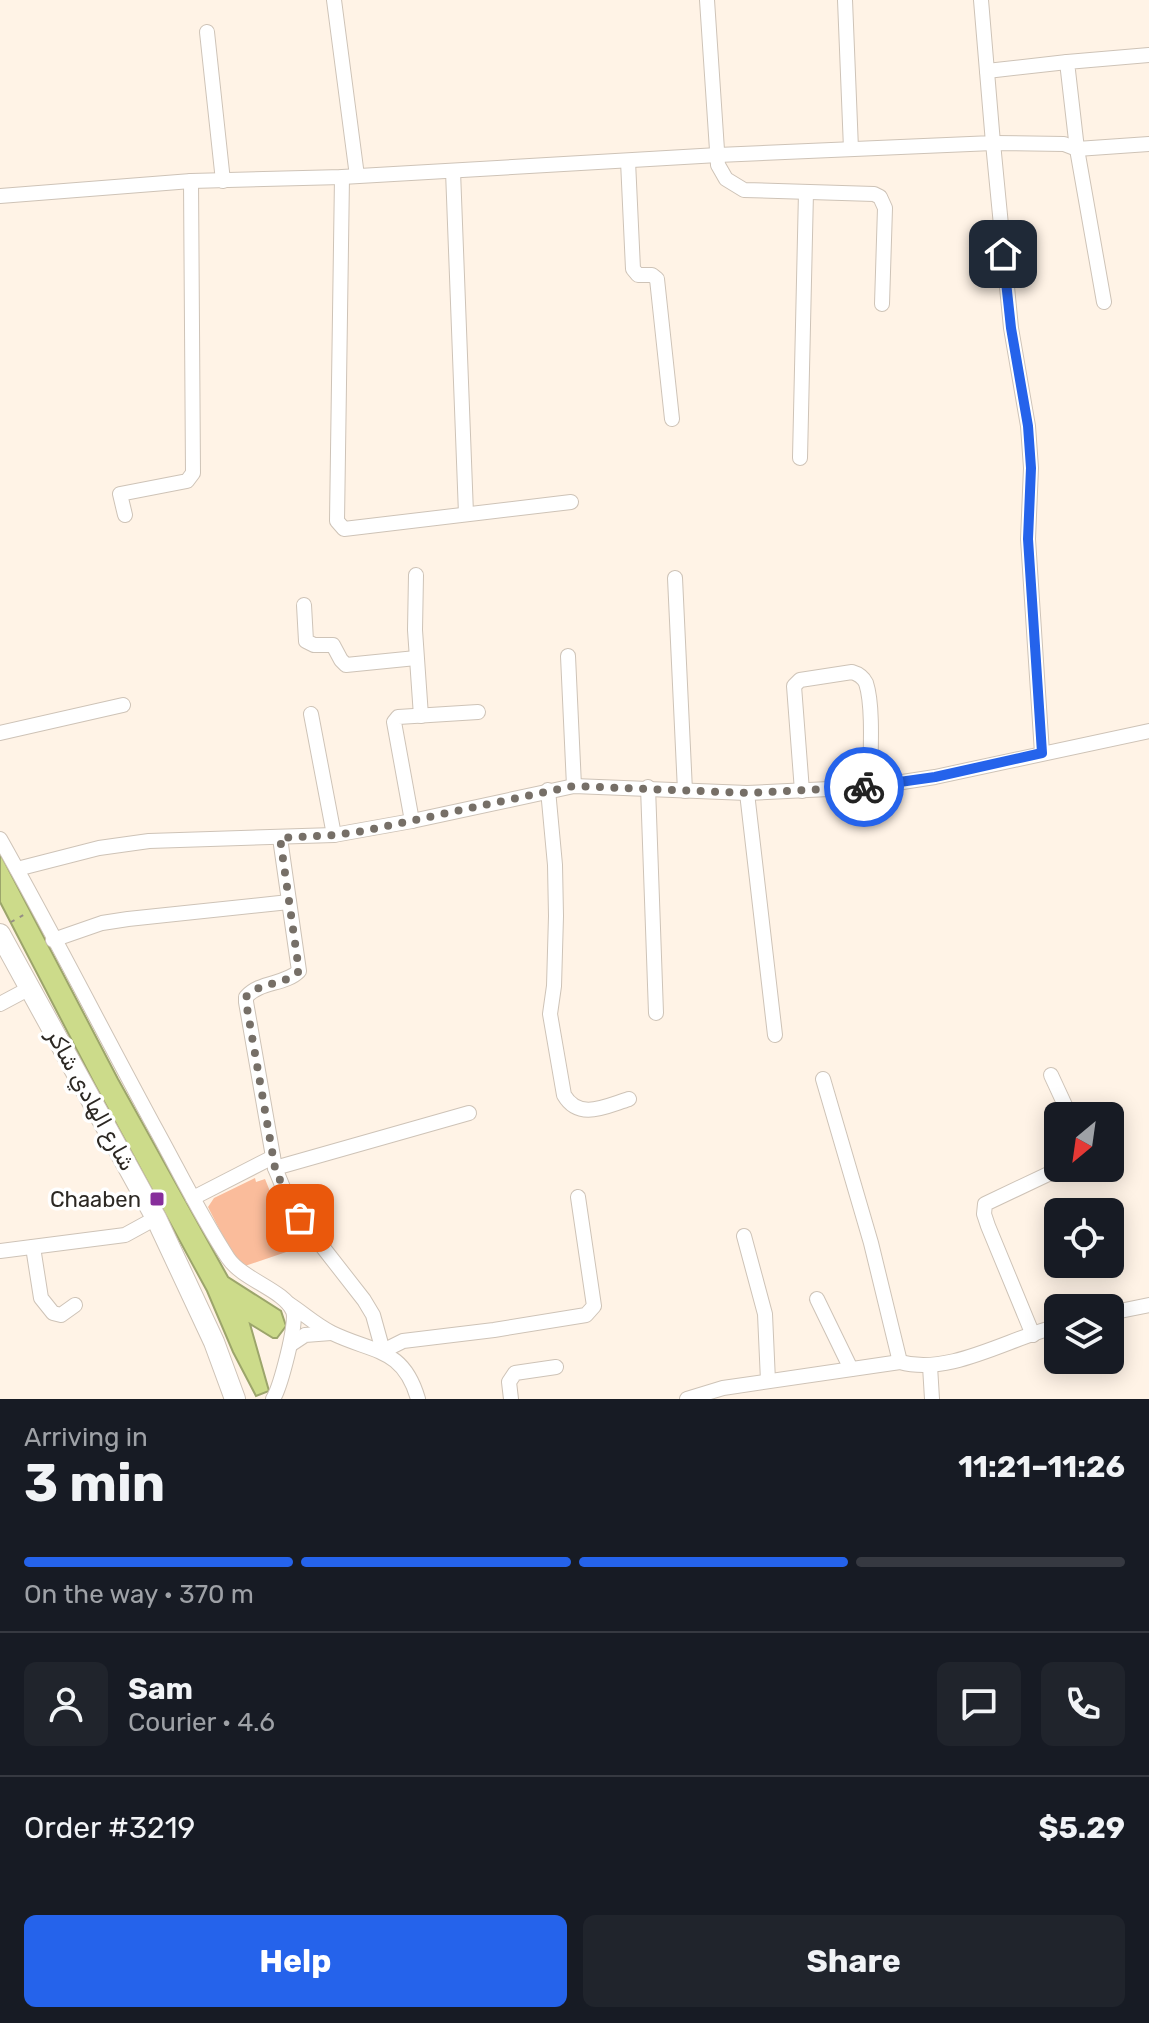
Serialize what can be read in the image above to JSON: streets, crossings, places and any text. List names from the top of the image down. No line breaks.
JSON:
{"streets":{"main road":["شارع الهادي شاكر"]},"places":{"transit":["Chaaben"]},"north":"bottom left","page":{"heading":["3 min","Arriving in","11:21–11:26"],"panel":["Sam","Courier · 4.6","Order #3219","$5.29"],"bar":"On the way · 370 m","buttons":["Help","Share"]}}
